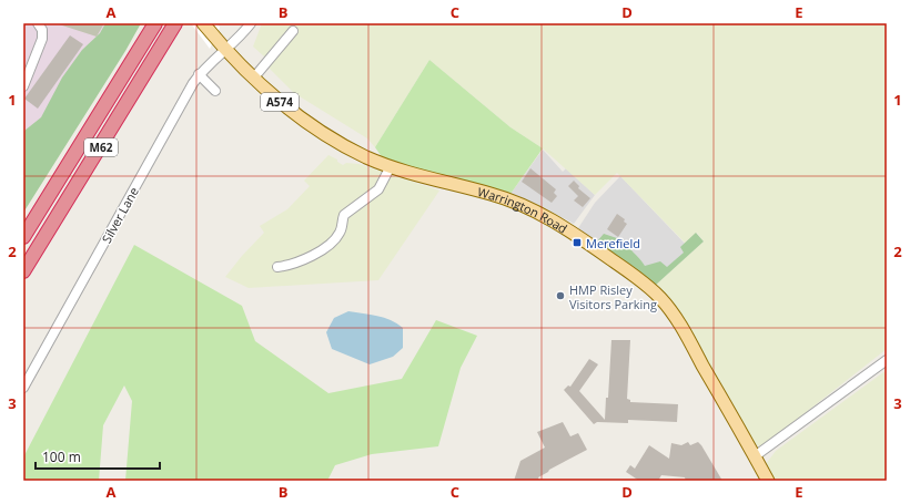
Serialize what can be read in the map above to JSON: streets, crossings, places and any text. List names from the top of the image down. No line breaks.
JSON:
{"streets":{"highway":["M62"],"main road":["A574","Warrington Road"],"street":["Silver Lane"]},"crossings":[["Warrington Road","Silver Lane"]],"places":{"transit":["Merefield"],"other":["HMP Risley Visitors Parking"]},"scale_bar":"100 m","grid":{"columns":["A","B","C","D","E"],"rows":["1","2","3"]}}
